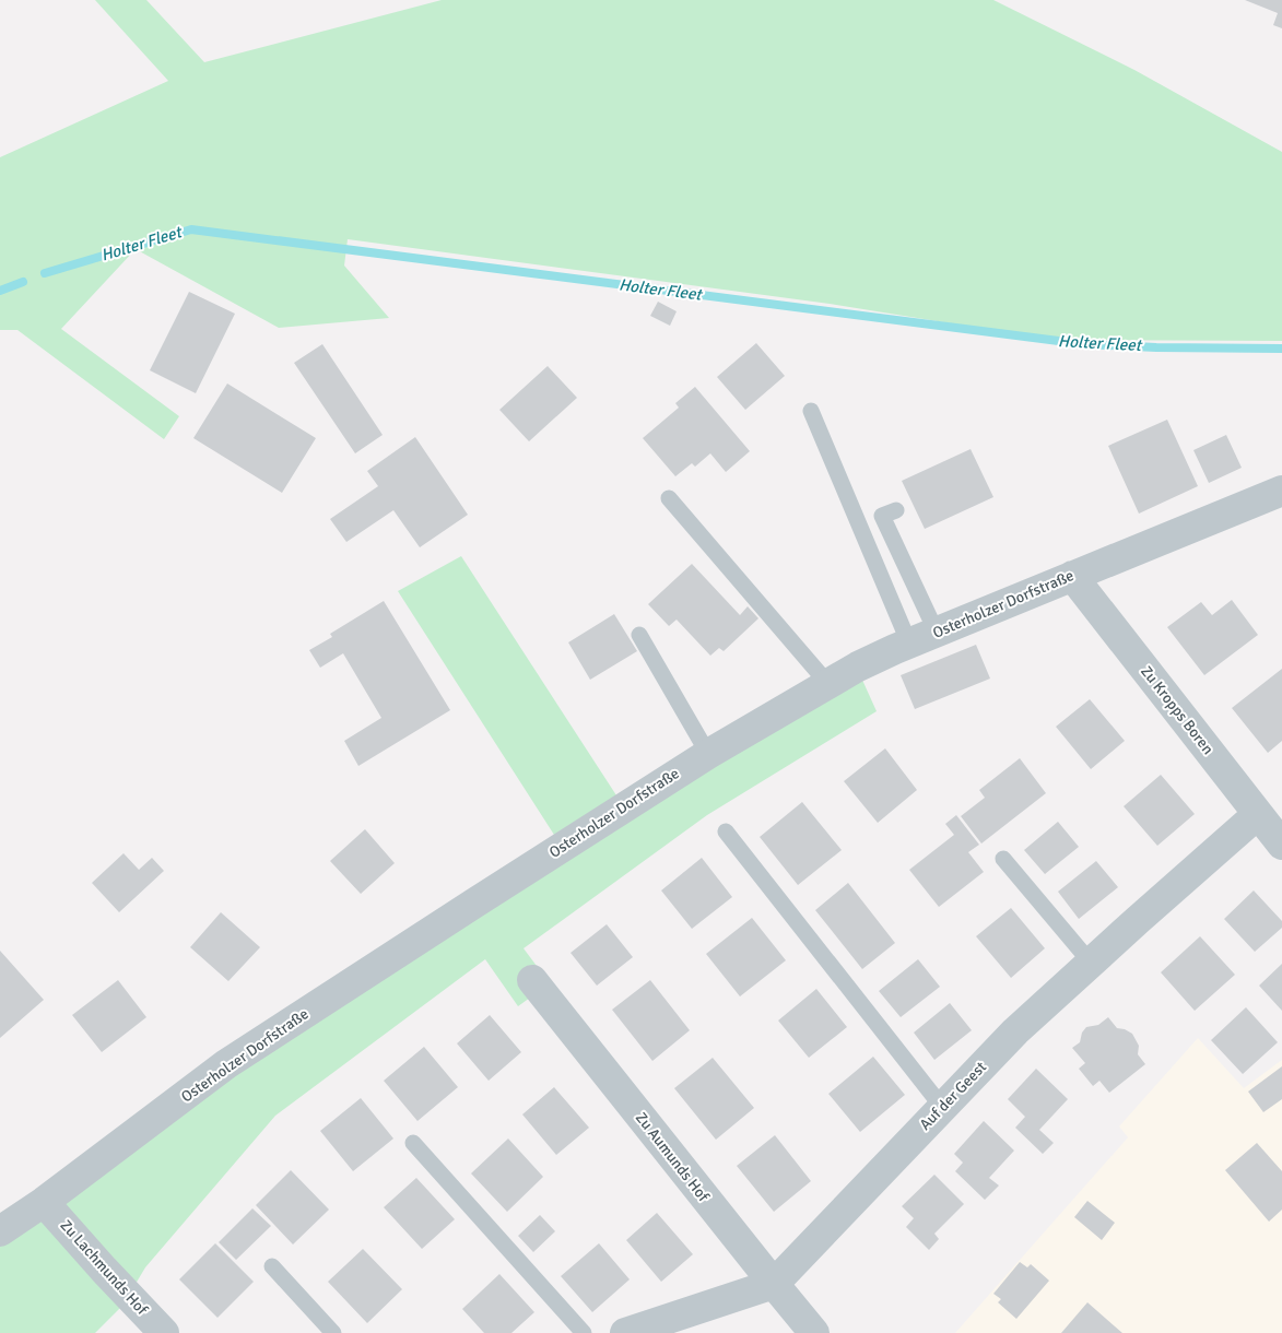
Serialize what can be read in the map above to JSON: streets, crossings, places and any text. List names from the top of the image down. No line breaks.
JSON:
{"streets":{"street":["Osterholzer Dorfstraße","Zu Kropps Boren","Auf der Geest","Zu Aumunds Hof","Zu Lachmunds Hof"]},"crossings":[["Osterholzer Dorfstraße","Zu Kropps Boren"],["Osterholzer Dorfstraße","Zu Lachmunds Hof"],["Zu Kropps Boren","Auf der Geest"],["Auf der Geest","Zu Aumunds Hof"]],"water":["Holter Fleet"]}
